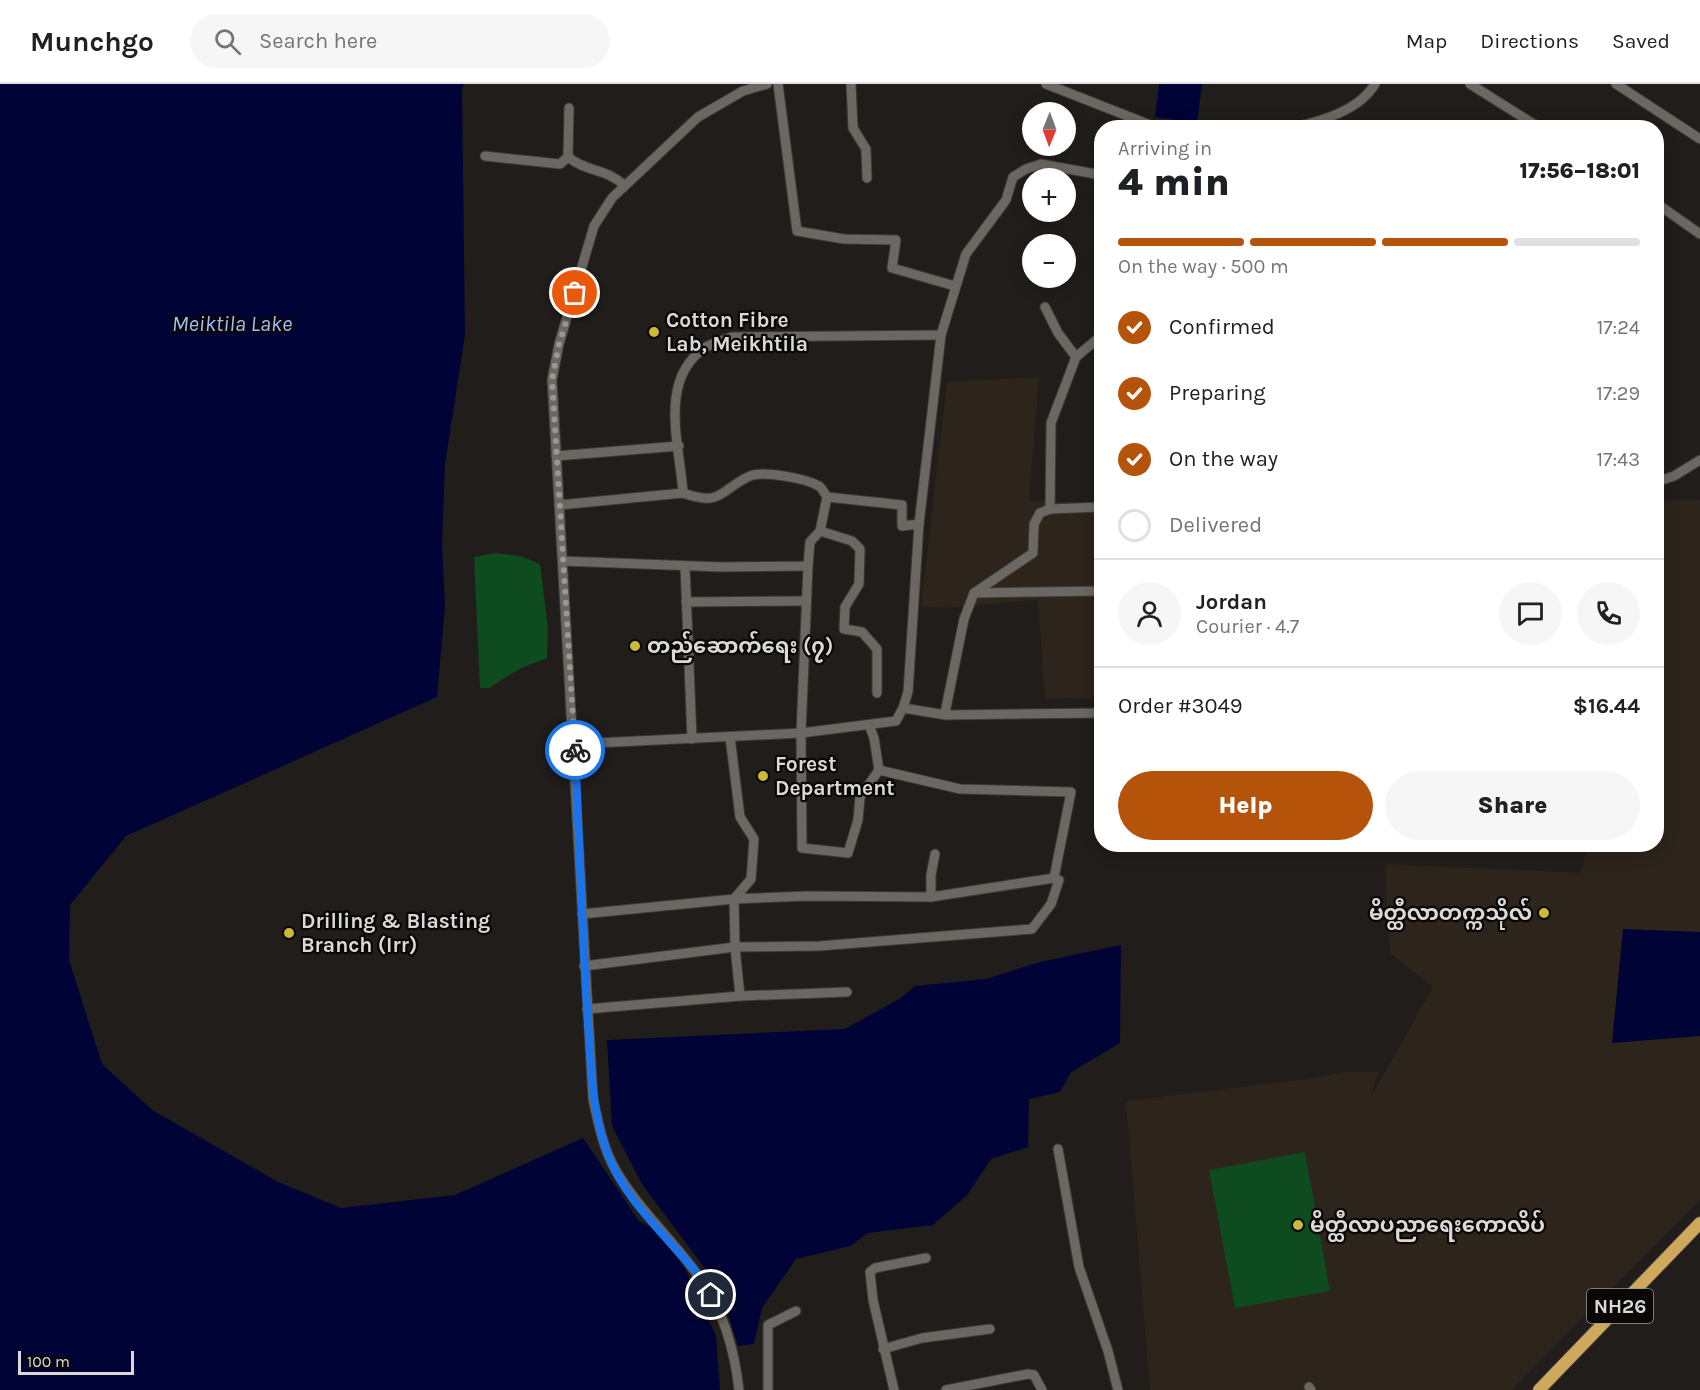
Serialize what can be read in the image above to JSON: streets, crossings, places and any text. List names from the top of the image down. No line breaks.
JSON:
{"streets":{"highway":["NH26"]},"water":["Meiktila Lake"],"places":["Cotton Fibre Lab, Meikhtila","တည်ဆောက်ရေး (၇)","Forest Department","မိတ္ထီလာတက္ကသိုလ်","Drilling & Blasting Branch (Irr)","မိတ္ထီလာပညာရေးကောလိပ်"],"scale_bar":"100 m","north":"bottom","page":{"header":"Munchgo","search":"Search here","nav":["Map","Directions","Saved"],"map_buttons":["+","−"],"heading":["4 min","Arriving in","17:56–18:01"],"panel":["Jordan","Courier · 4.7","Order #3049","$16.44"],"bar":"On the way · 500 m","list":[["Confirmed","17:24"],["Preparing","17:29"],["On the way","17:43"],"Delivered"],"buttons":["Help","Share"],"scale":"100 m"}}
